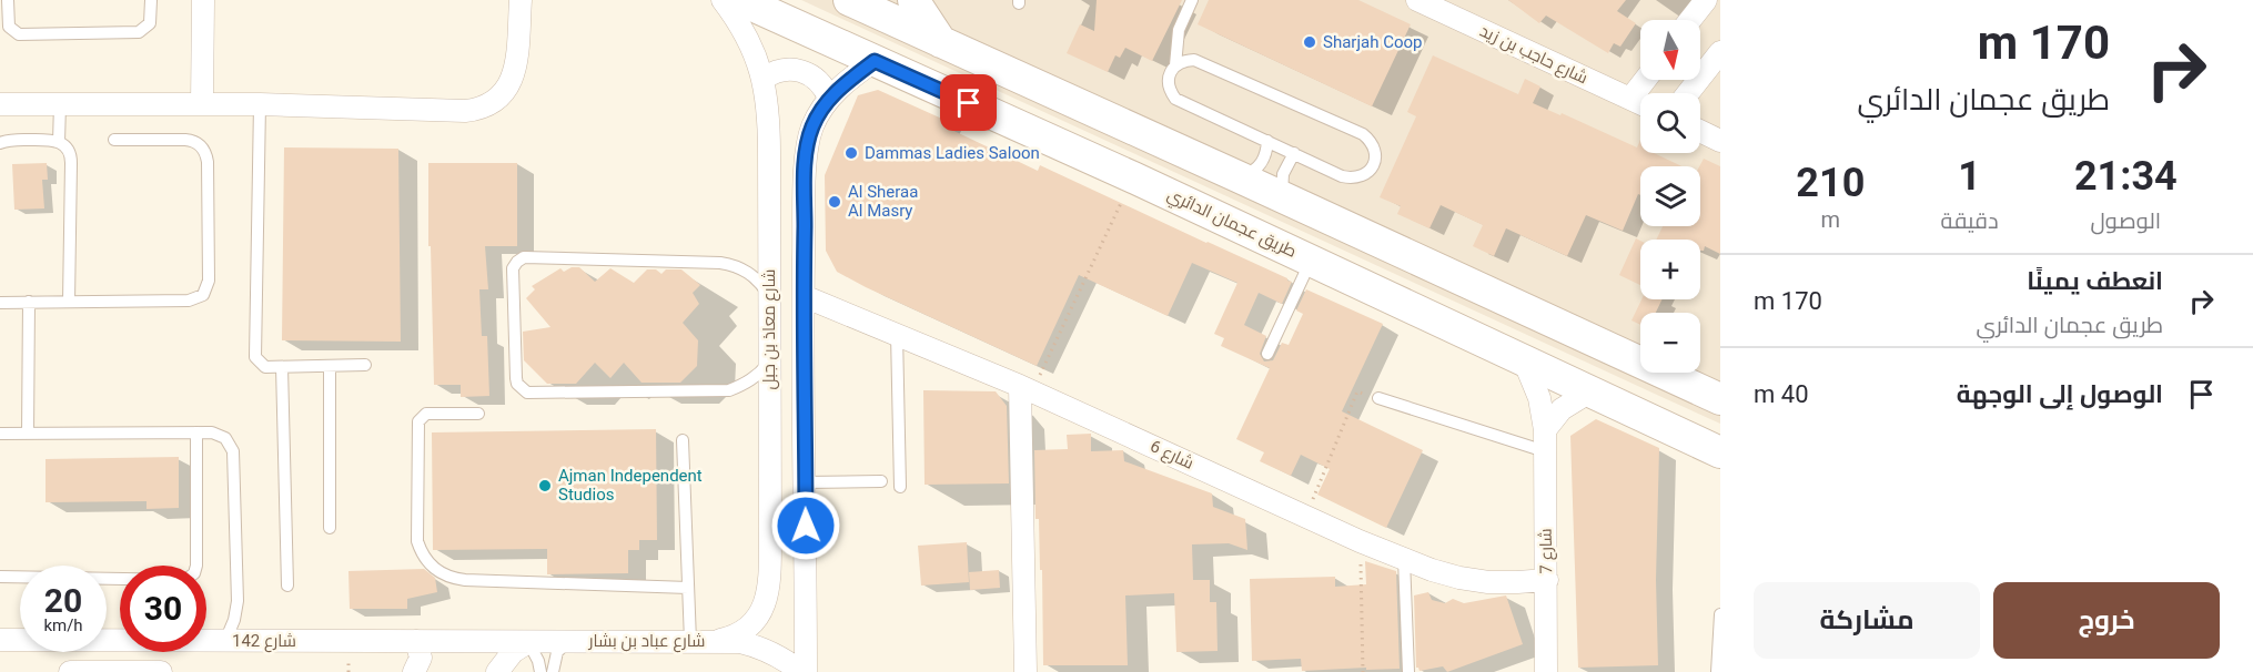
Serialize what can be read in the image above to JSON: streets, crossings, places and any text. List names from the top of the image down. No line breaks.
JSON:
{"streets":{"main road":["طريق عجمان الدائري"],"street":["شارع حاجب بن زيد","شارع معاذ بن جبل","شارع 6","شارع 7","شارع 142","شارع عباد بن بشار"]},"crossings":[["طريق عجمان الدائري","شارع معاذ بن جبل"],["طريق عجمان الدائري","شارع 7"],["شارع معاذ بن جبل","شارع 6"],["شارع معاذ بن جبل","شارع عباد بن بشار"],["شارع 6","شارع 7"],["شارع 142","شارع عباد بن بشار"]],"places":["Sharjah Coop","Dammas Ladies Saloon","Al Sheraa Al Masry","Ajman Independent Studios"],"north":"bottom","page":{"turn":["170 m","طريق عجمان الدائري"],"map_buttons":["+","−"],"eta":["21:34","الوصول","1","دقيقة","210","m"],"list":[{"name":"انعطف يمينًا","note":"طريق عجمان الدائري","value":"170 m"},{"name":"الوصول إلى الوجهة","value":"40 m"}],"speed":"20 km/h","limit":"30","buttons":["خروج","مشاركة"]}}
